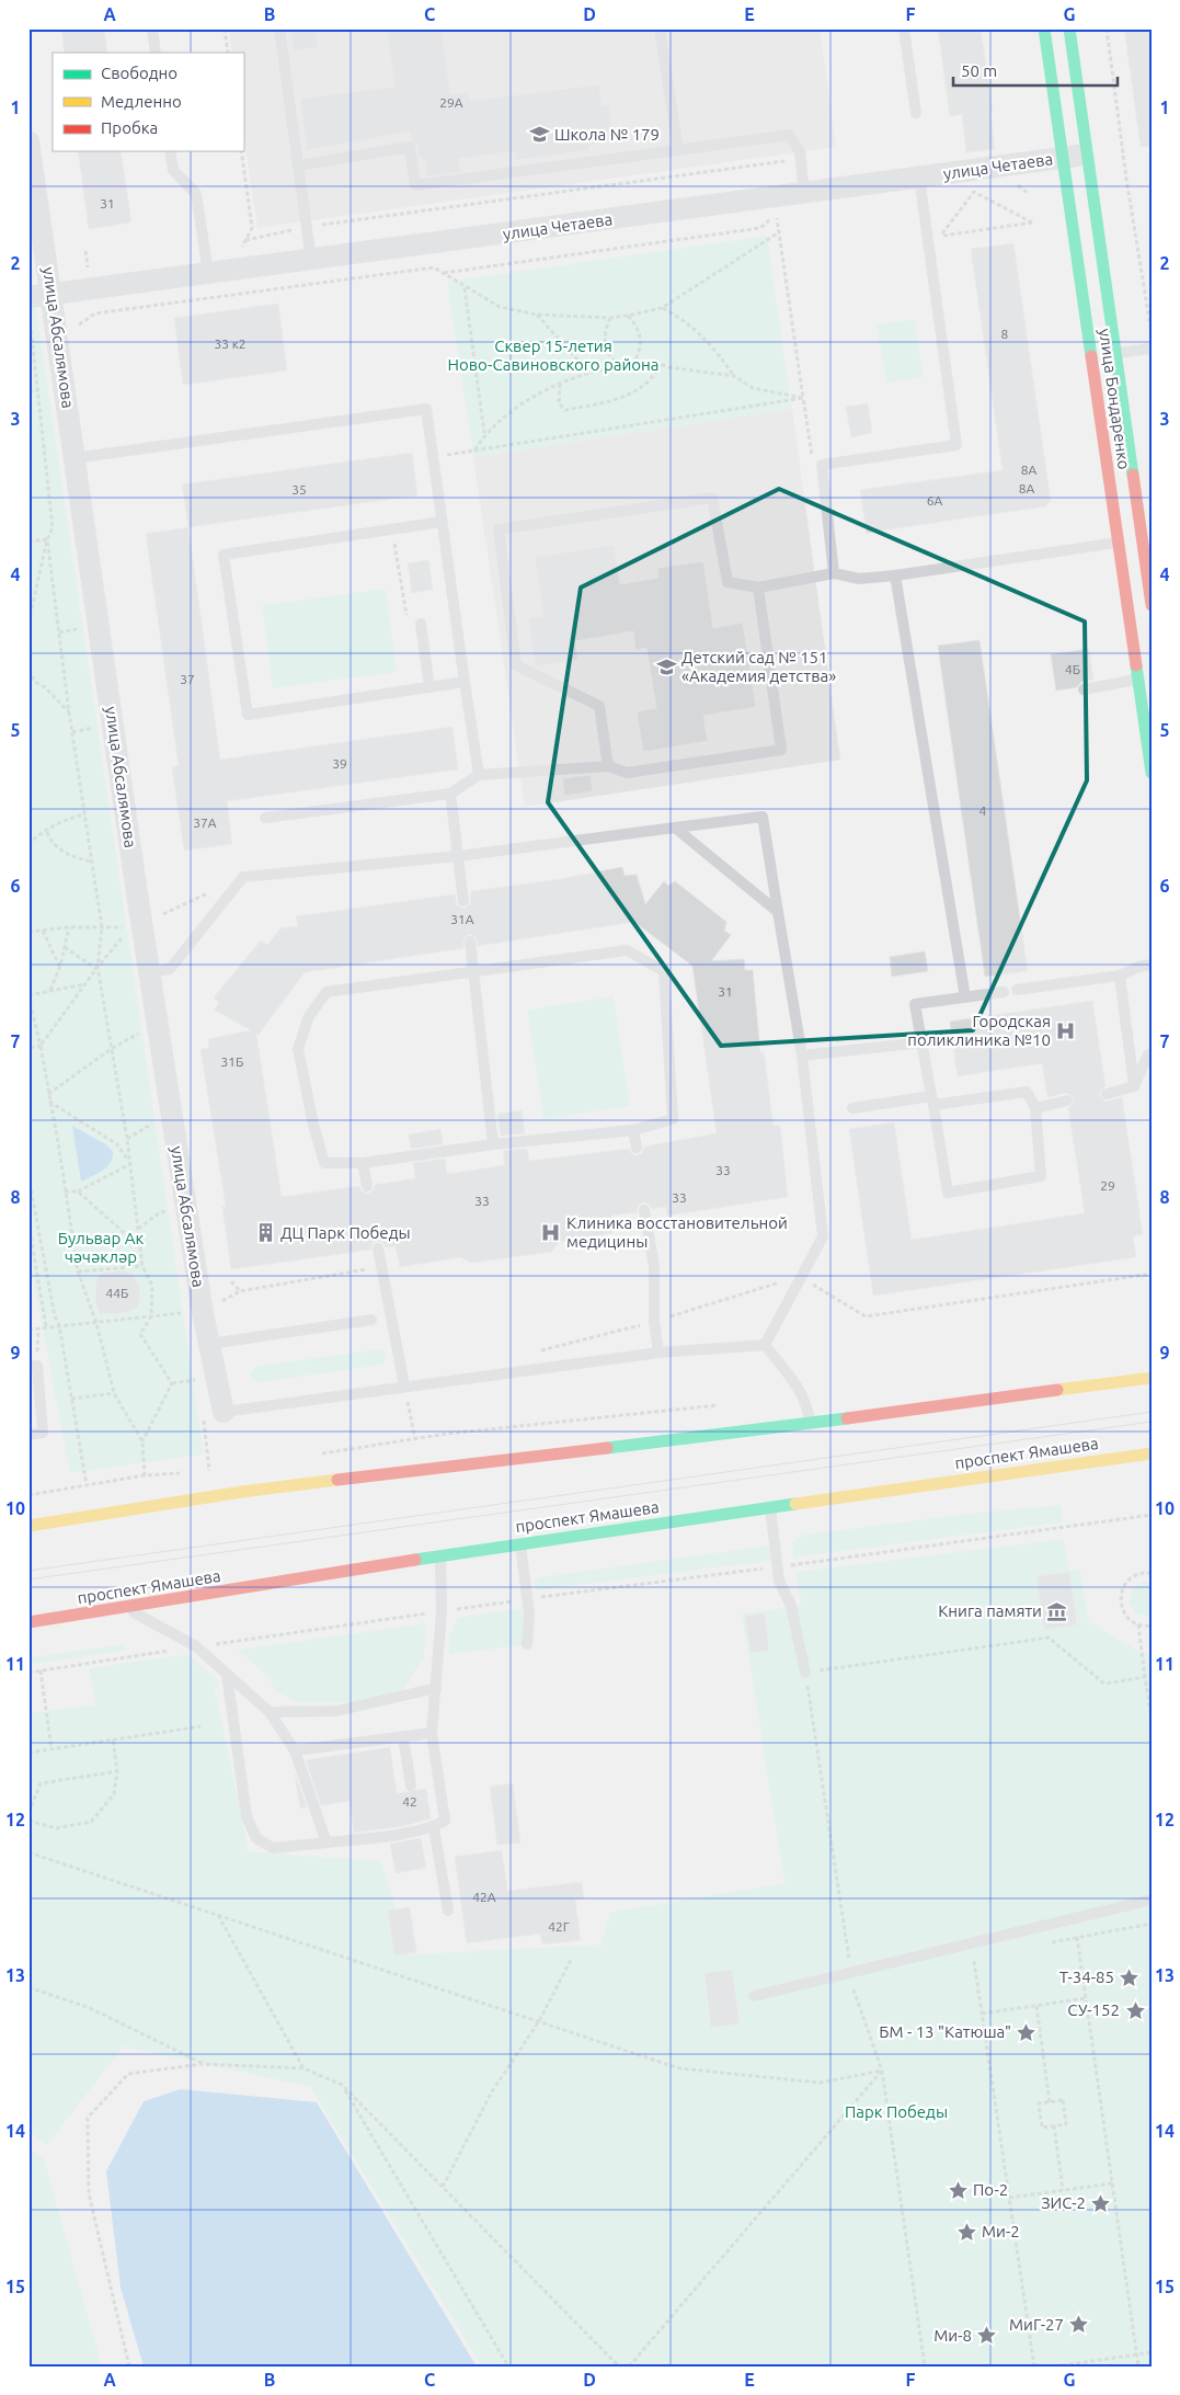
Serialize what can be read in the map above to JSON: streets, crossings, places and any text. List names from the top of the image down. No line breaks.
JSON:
{"streets":{"main road":["улица Бондаренко","проспект Ямашева"],"street":["улица Четаева","улица Абсалямова"]},"crossings":[["улица Четаева","улица Абсалямова"],["улица Четаева","улица Бондаренко"]],"parks":["Сквер 15-летия Ново-Савиновского района","Бульвар Ак чәчәкләр","Парк Победы"],"places":{"school or university":["Школа № 179","Детский сад № 151 «Академия детства»"],"hospital":["Городская поликлиника №10","Клиника восстановительной медицины"],"building":["ДЦ Парк Победы"],"museum":["Книга памяти"],"place":["Т-34-85","СУ-152","БМ - 13 \"Катюша\"","По-2","ЗИС-2","Ми-2","МиГ-27","Ми-8"]},"house_numbers":["29А","31","8","33 к2","8А","8А","35","6А","4Б","37","39","4","37А","31А","31","31Б","33","29","33","33","44Б","42","42А","42Г"],"legend":["Свободно","Медленно","Пробка"],"scale_bar":"50 m","grid":{"columns":["A","B","C","D","E","F","G"],"rows":["1","2","3","4","5","6","7","8","9","10","11","12","13","14","15"]}}
